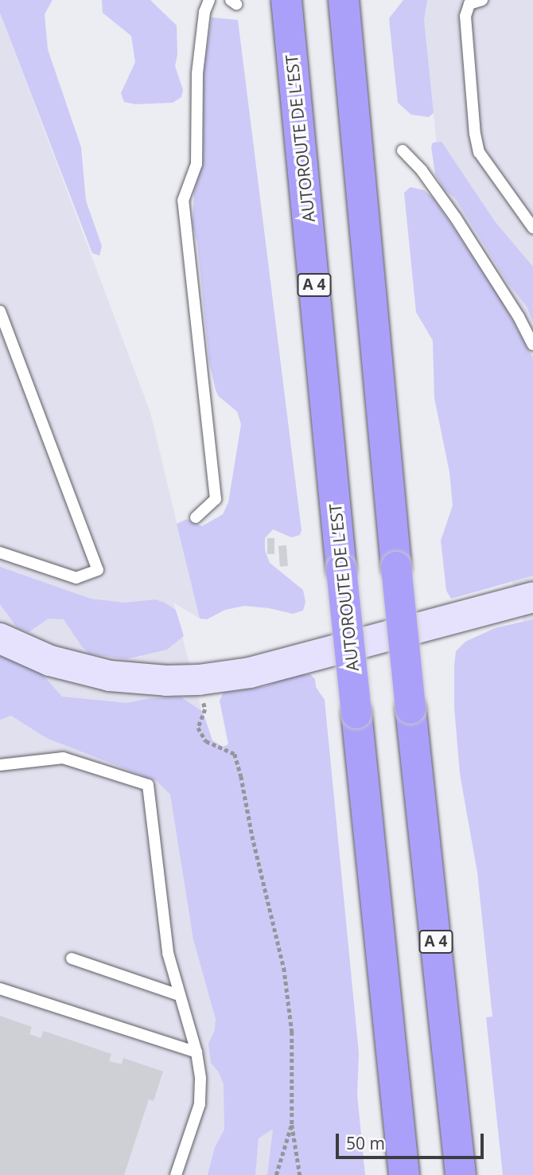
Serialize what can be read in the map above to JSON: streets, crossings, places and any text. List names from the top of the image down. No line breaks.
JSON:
{"streets":{"highway":["AUTOROUTE DE L’EST","A 4"]},"scale_bar":"50 m"}
